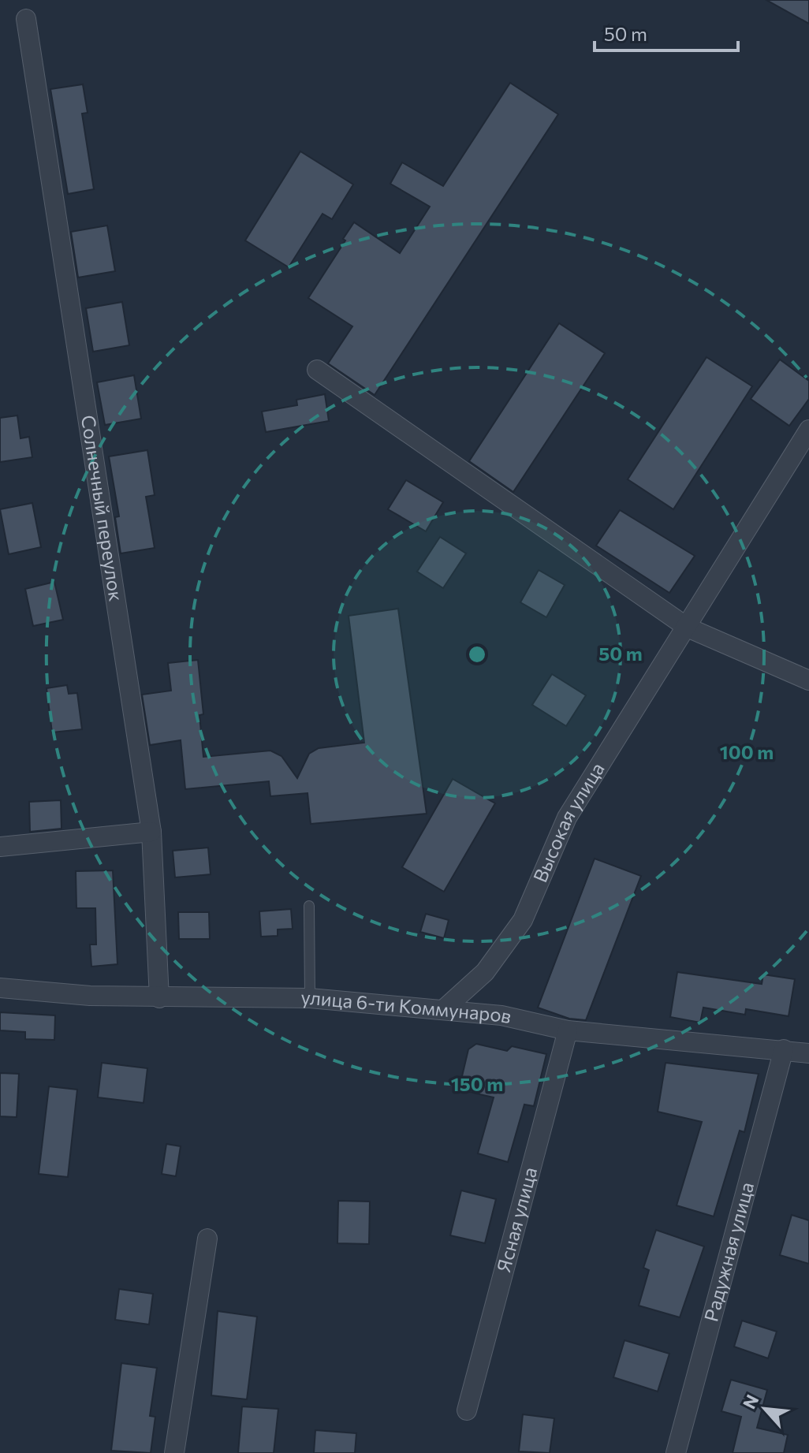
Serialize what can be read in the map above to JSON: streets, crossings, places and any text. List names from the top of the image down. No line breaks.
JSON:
{"streets":{"street":["Солнечный переулок","Высокая улица","улица 6-ти Коммунаров","Ясная улица","Радужная улица"]},"crossings":[["Солнечный переулок","улица 6-ти Коммунаров"],["Высокая улица","улица 6-ти Коммунаров"],["улица 6-ти Коммунаров","Ясная улица"],["улица 6-ти Коммунаров","Радужная улица"]],"scale_bar":"50 m","north":"top left","rings":["50 m","100 m","150 m"]}
